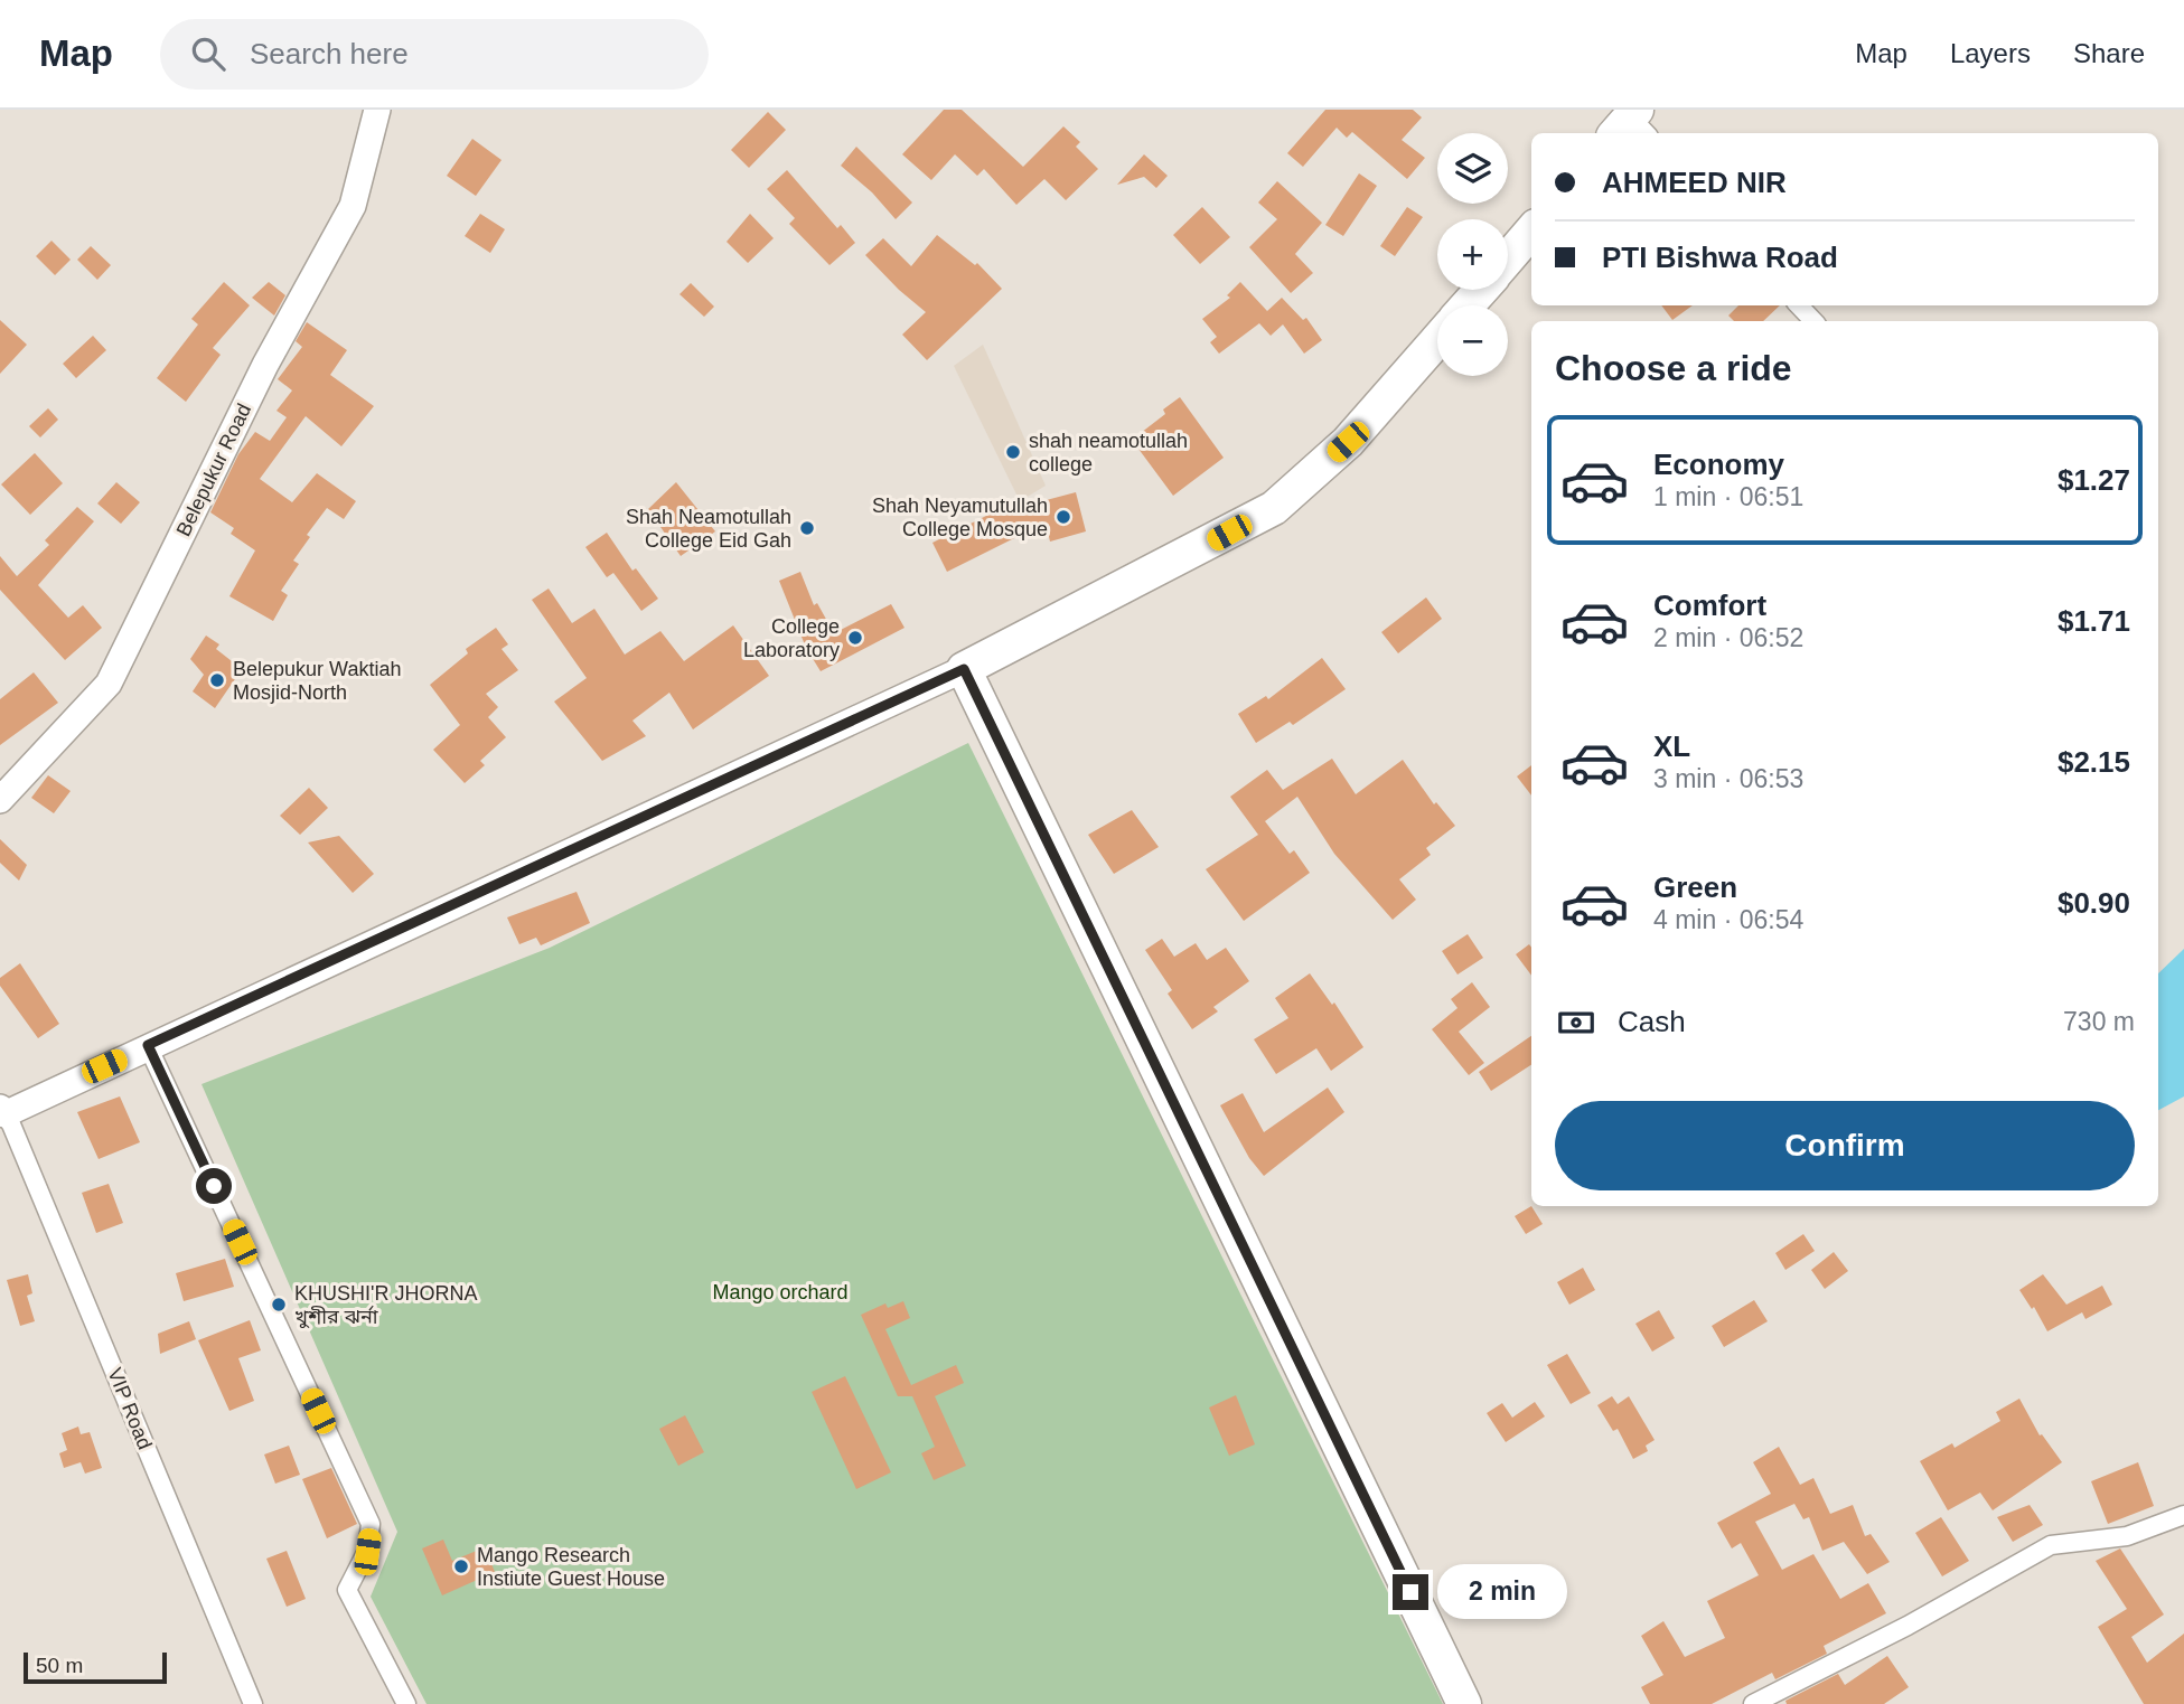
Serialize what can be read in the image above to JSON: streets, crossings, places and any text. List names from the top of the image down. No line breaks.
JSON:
{"streets":{"main road":["Belepukur Road"],"street":["VIP Road"]},"parks":["Mango orchard"],"places":["shah neamotullah college","Shah Neyamutullah College Mosque","Shah Neamotullah College Eid Gah","College Laboratory","Belepukur Waktiah Mosjid-North","KHUSHI'R JHORNA খুশীর ঝর্না","Mango Research Instiute Guest House"],"scale_bar":"50 m","page":{"header":"Map","search":"Search here","nav":["Map","Layers","Share"],"map_buttons":["+","−"],"banner":["AHMEED NIR","PTI Bishwa Road"],"heading":"Choose a ride","list":[{"name":"Economy","note":"1 min · 06:51","value":"$1.27"},{"name":"Comfort","note":"2 min · 06:52","value":"$1.71"},{"name":"XL","note":"3 min · 06:53","value":"$2.15"},{"name":"Green","note":"4 min · 06:54","value":"$0.90"}],"pay":["Cash","730 m"],"buttons":"Confirm","bubble":"2 min","scale":"50 m"}}
